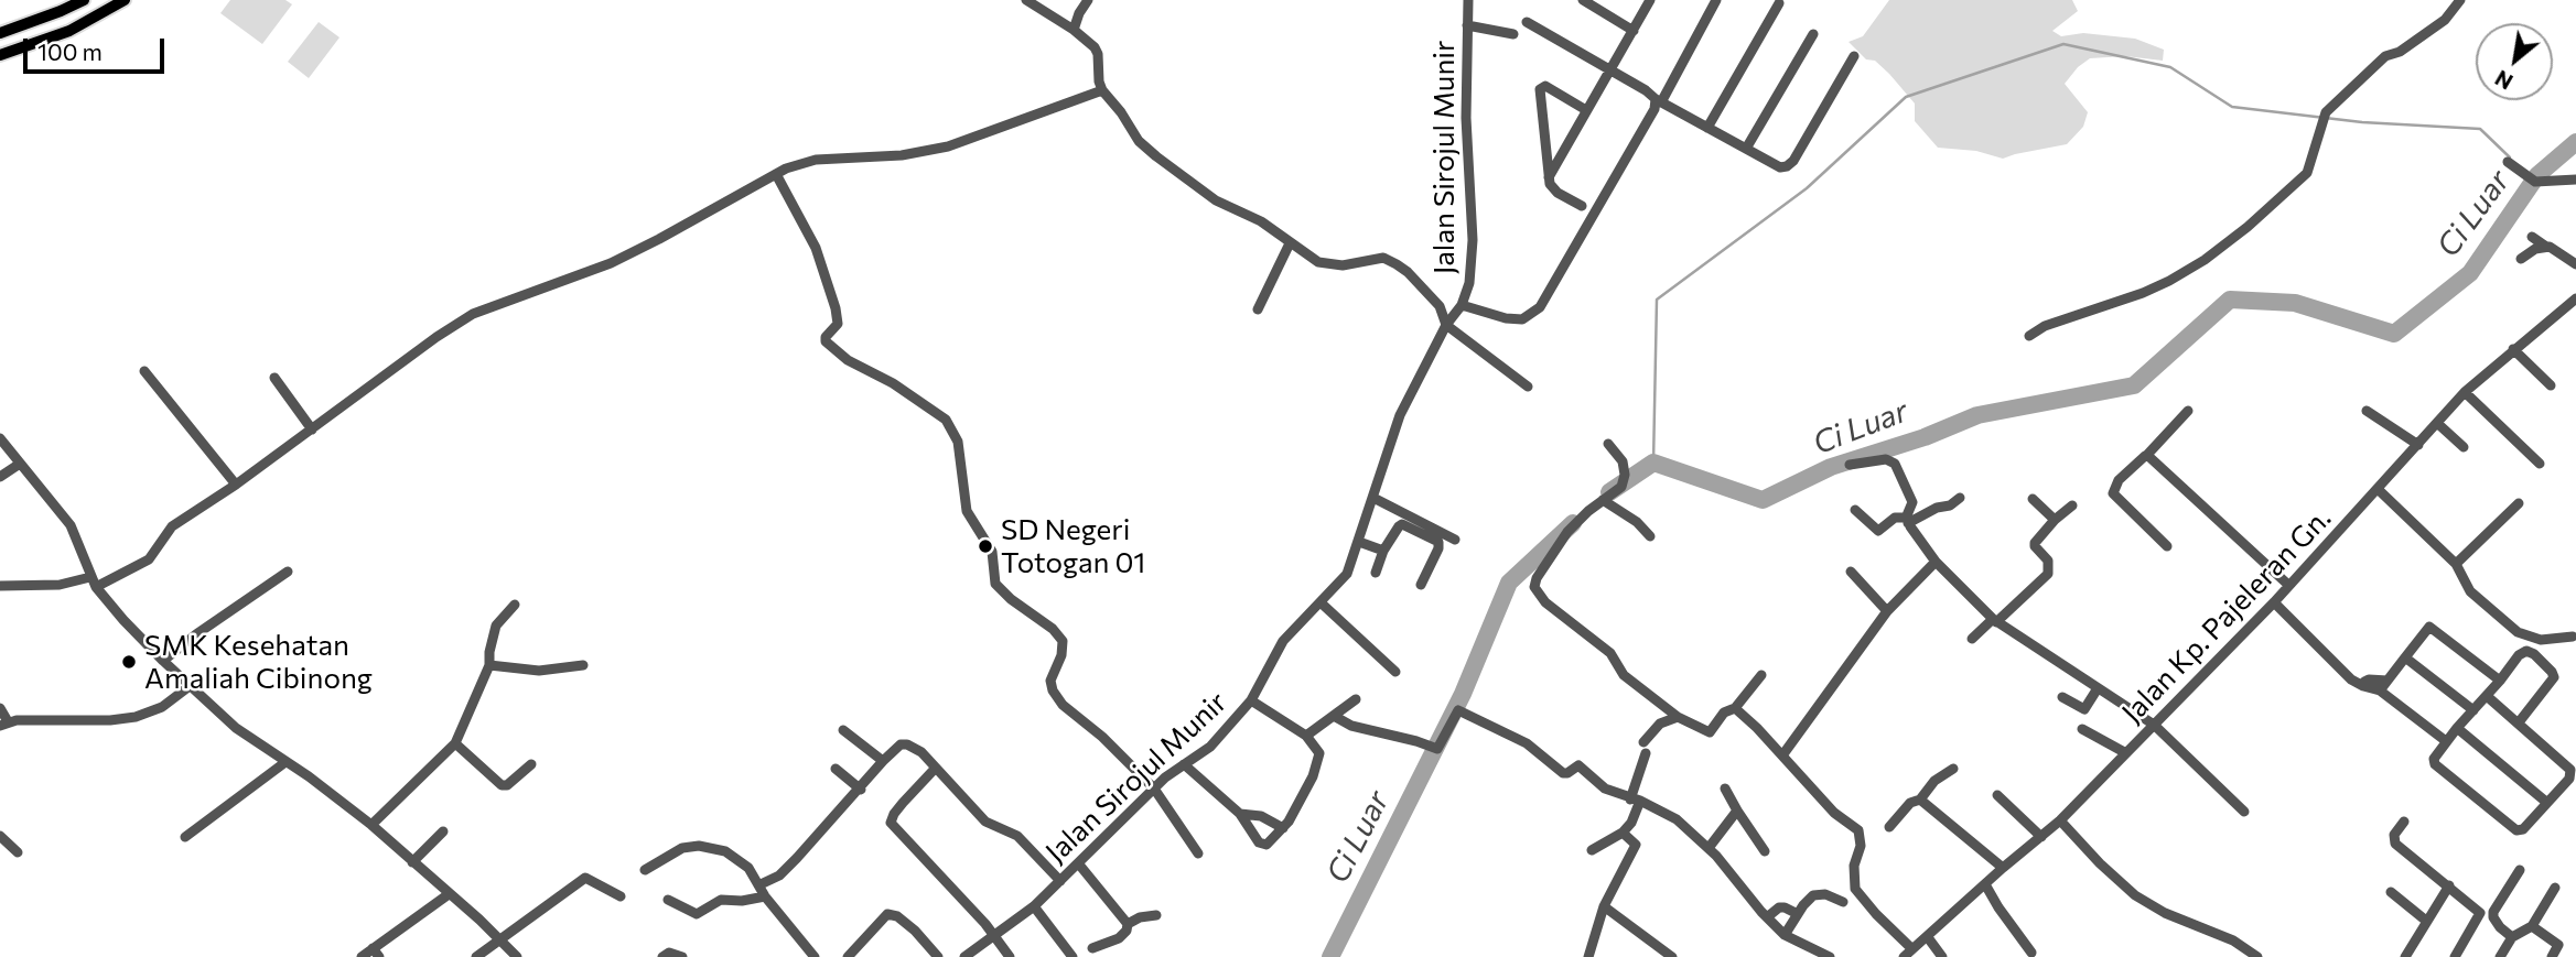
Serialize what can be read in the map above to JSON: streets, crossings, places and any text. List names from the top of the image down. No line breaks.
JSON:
{"streets":{"street":["Jalan Sirojul Munir","Jalan Kp. Pajeleran Gn."]},"water":["Ci Luar"],"places":["SD Negeri Totogan 01","SMK Kesehatan Amaliah Cibinong"],"scale_bar":"100 m","north":"bottom left"}
